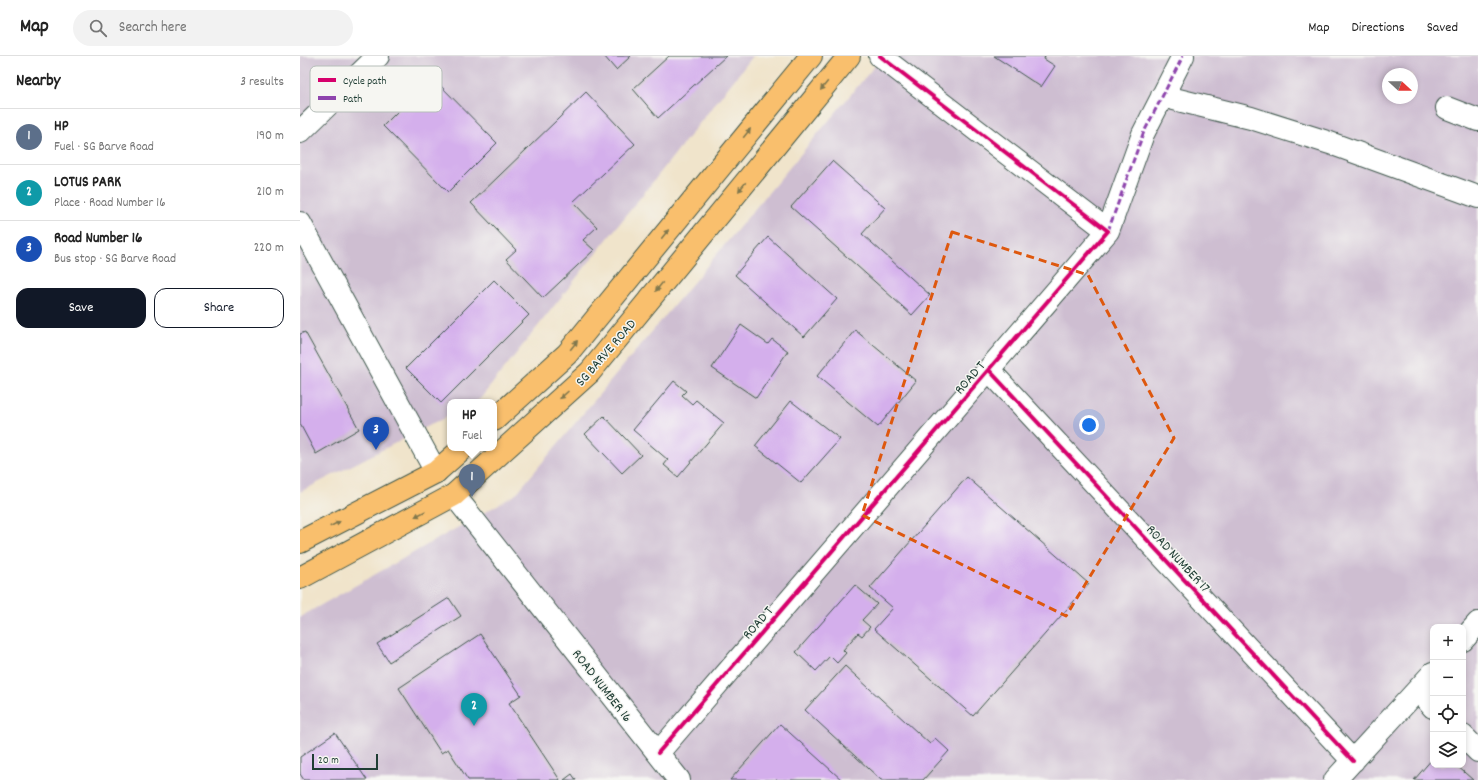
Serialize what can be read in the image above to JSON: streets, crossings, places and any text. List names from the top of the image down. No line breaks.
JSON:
{"streets":{"main road":["SG BARVE ROAD"],"street":["ROAD T","ROAD NUMBER 17","ROAD NUMBER 16"]},"crossings":[["SG BARVE ROAD","ROAD NUMBER 16"],["ROAD T","ROAD NUMBER 17"],["ROAD T","ROAD NUMBER 16"]],"legend":["Cycle path","Path"],"scale_bar":"20 m","north":"right","page":{"header":"Map","search":"Search here","nav":["Map","Directions","Saved"],"heading":["Nearby","3 results"],"list":[{"mark":"1","name":"HP","note":"Fuel · SG Barve Road","value":"190 m"},{"mark":"2","name":"LOTUS PARK","note":"Place · Road Number 16","value":"210 m"},{"mark":"3","name":"Road Number 16","note":"Bus stop · SG Barve Road","value":"220 m"}],"buttons":["Save","Share"],"popup":["HP","Fuel"],"pins":["3","1","2"],"map_buttons":["+","−"],"scale":"20 m"}}
